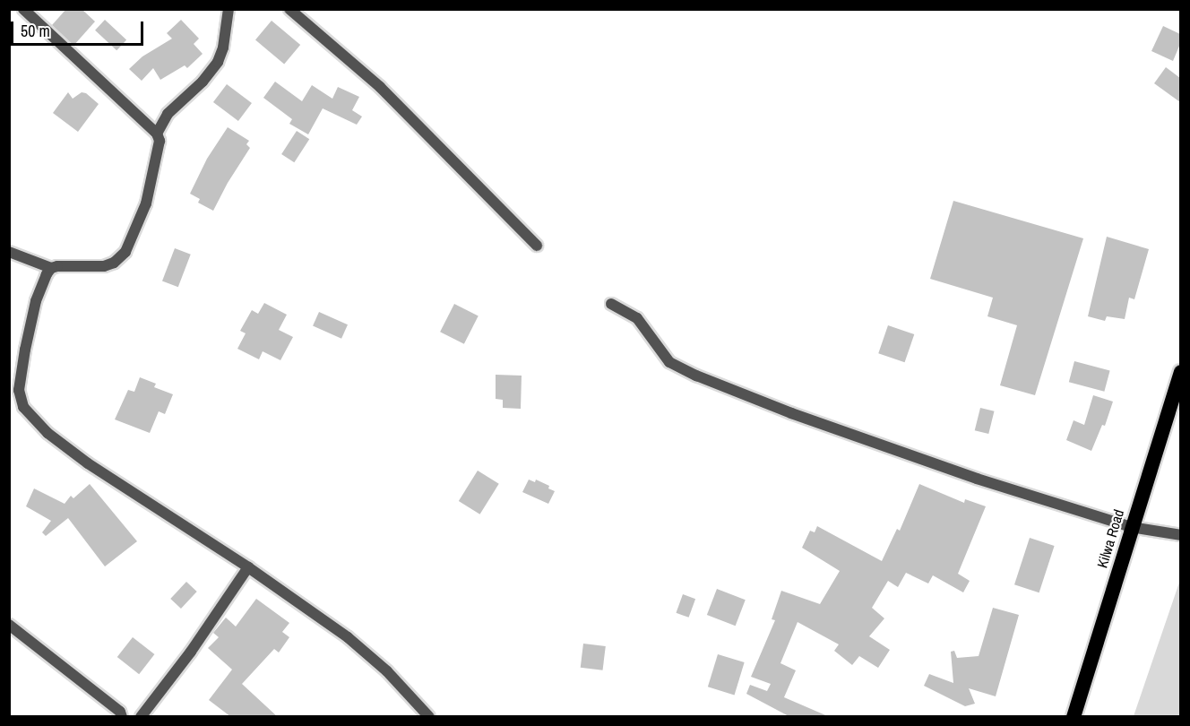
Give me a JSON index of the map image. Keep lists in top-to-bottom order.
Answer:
{
  "streets": {
    "highway": ["Kilwa Road"]
  },
  "scale_bar": "50 m"
}
